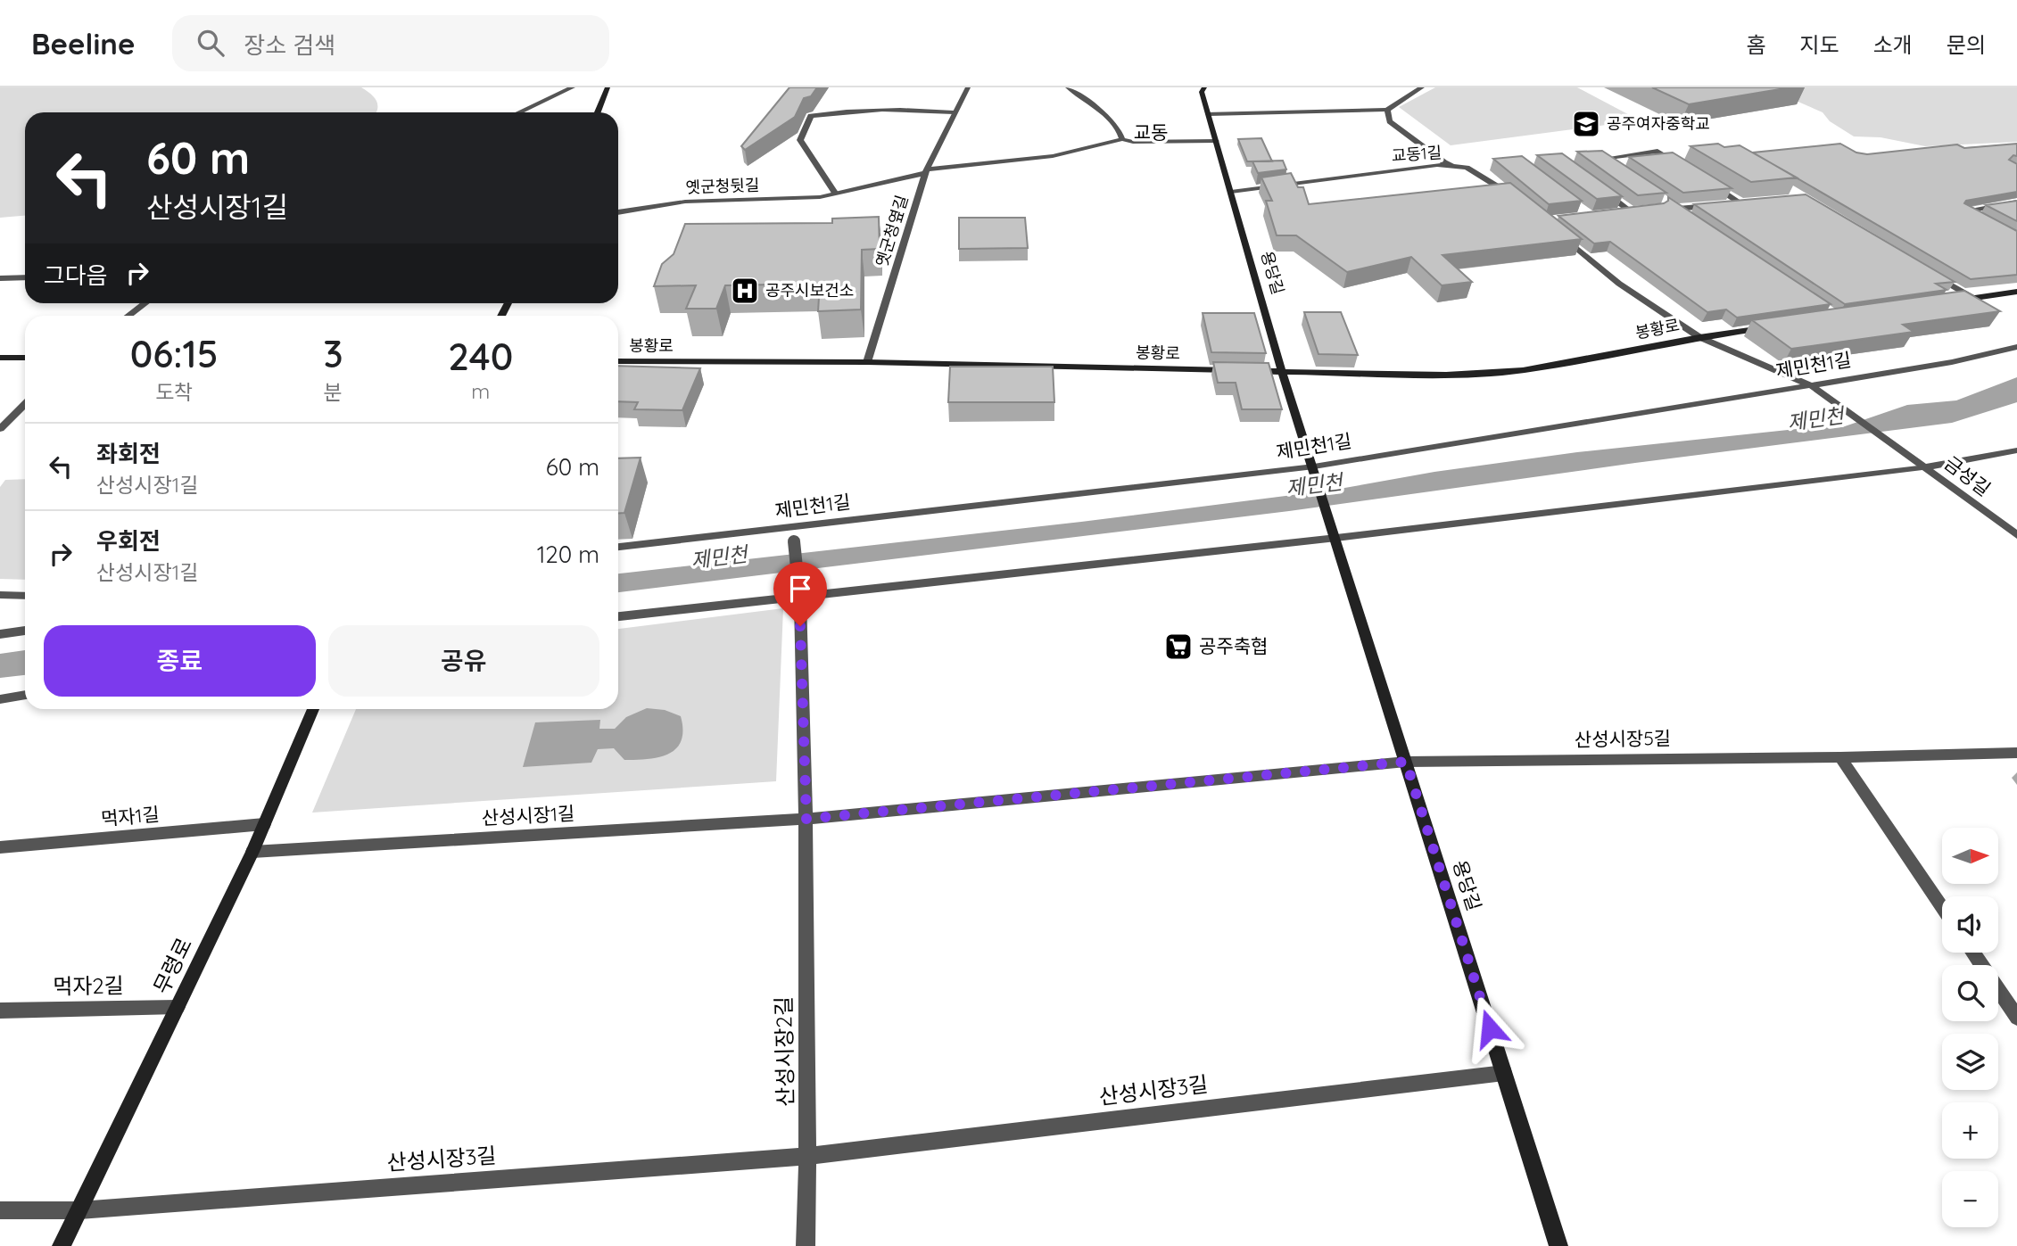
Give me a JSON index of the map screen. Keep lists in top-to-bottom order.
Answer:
{
  "streets": {
    "main road": ["용당길", "봉황로", "무령로"],
    "street": [
      "교동1길",
      "옛군청뒷길",
      "옛군청옆길",
      "제민천1길",
      "금성길",
      "산성시장5길",
      "산성시장1길",
      "먹자1길",
      "먹자2길",
      "산성시장2길",
      "산성시장3길"
    ]
  },
  "crossings": [
    ["교동1길", "용당길"],
    ["옛군청뒷길", "옛군청옆길"],
    ["옛군청뒷길", "용당길"],
    ["옛군청옆길", "봉황로"],
    ["용당길", "봉황로"],
    ["용당길", "제민천1길"],
    ["용당길", "산성시장5길"],
    ["용당길", "산성시장1길"],
    ["용당길", "산성시장3길"],
    ["봉황로", "제민천1길"],
    ["봉황로", "금성길"],
    ["산성시장5길", "산성시장1길"],
    ["산성시장1길", "무령로"],
    ["산성시장1길", "산성시장2길"],
    ["먹자1길", "무령로"],
    ["무령로", "먹자2길"],
    ["무령로", "산성시장3길"],
    ["산성시장2길", "산성시장3길"]
  ],
  "districts": ["교동"],
  "water": ["제민천"],
  "places": {
    "school or university": ["공주여자중학교"],
    "hospital": ["공주시보건소"],
    "supermarket": ["공주축협"]
  },
  "north": "right",
  "page": {
    "header": "Beeline",
    "search": "장소 검색",
    "nav": [
      "홈",
      "지도",
      "소개",
      "문의"
    ],
    "turn": ["60 m", "산성시장1길"],
    "then": "그다음",
    "eta": [
      "06:15",
      "도착",
      "3",
      "분",
      "240",
      "m"
    ],
    "list": [
      {
        "name": "좌회전",
        "note": "산성시장1길",
        "value": "60 m"
      },
      {
        "name": "우회전",
        "note": "산성시장1길",
        "value": "120 m"
      }
    ],
    "buttons": ["종료", "공유"],
    "map_buttons": ["+", "−"]
  }
}
